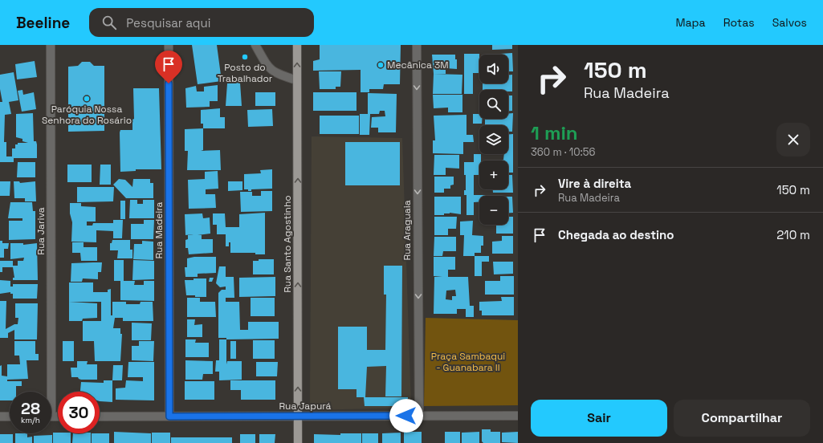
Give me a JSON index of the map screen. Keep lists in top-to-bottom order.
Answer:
{
  "streets": {
    "main road": ["Rua Santo Agostinho"],
    "street": [
      "Rua Madeira",
      "Rua Araguaia",
      "Rua Jariva",
      "Rua Japurá"
    ]
  },
  "crossings": [
    ["Rua Madeira", "Rua Japurá"],
    ["Rua Araguaia", "Rua Japurá"],
    ["Rua Santo Agostinho", "Rua Japurá"]
  ],
  "one_way": ["Rua Araguaia", "Rua Santo Agostinho"],
  "parks": ["Praça Sambaqui - Guanabara II"],
  "places": ["Posto do Trabalhador", "Mecânica 3M", "Paróquia Nossa Senhora do Rosário"],
  "page": {
    "header": "Beeline",
    "search": "Pesquisar aqui",
    "nav": ["Mapa", "Rotas", "Salvos"],
    "turn": ["150 m", "Rua Madeira"],
    "map_buttons": ["+", "−"],
    "heading": ["1 min", "360 m · 10:56"],
    "list": [
      {
        "name": "Vire à direita",
        "note": "Rua Madeira",
        "value": "150 m"
      },
      {
        "name": "Chegada ao destino",
        "value": "210 m"
      }
    ],
    "speed": "28 km/h",
    "limit": "30",
    "buttons": ["Sair", "Compartilhar"]
  }
}
